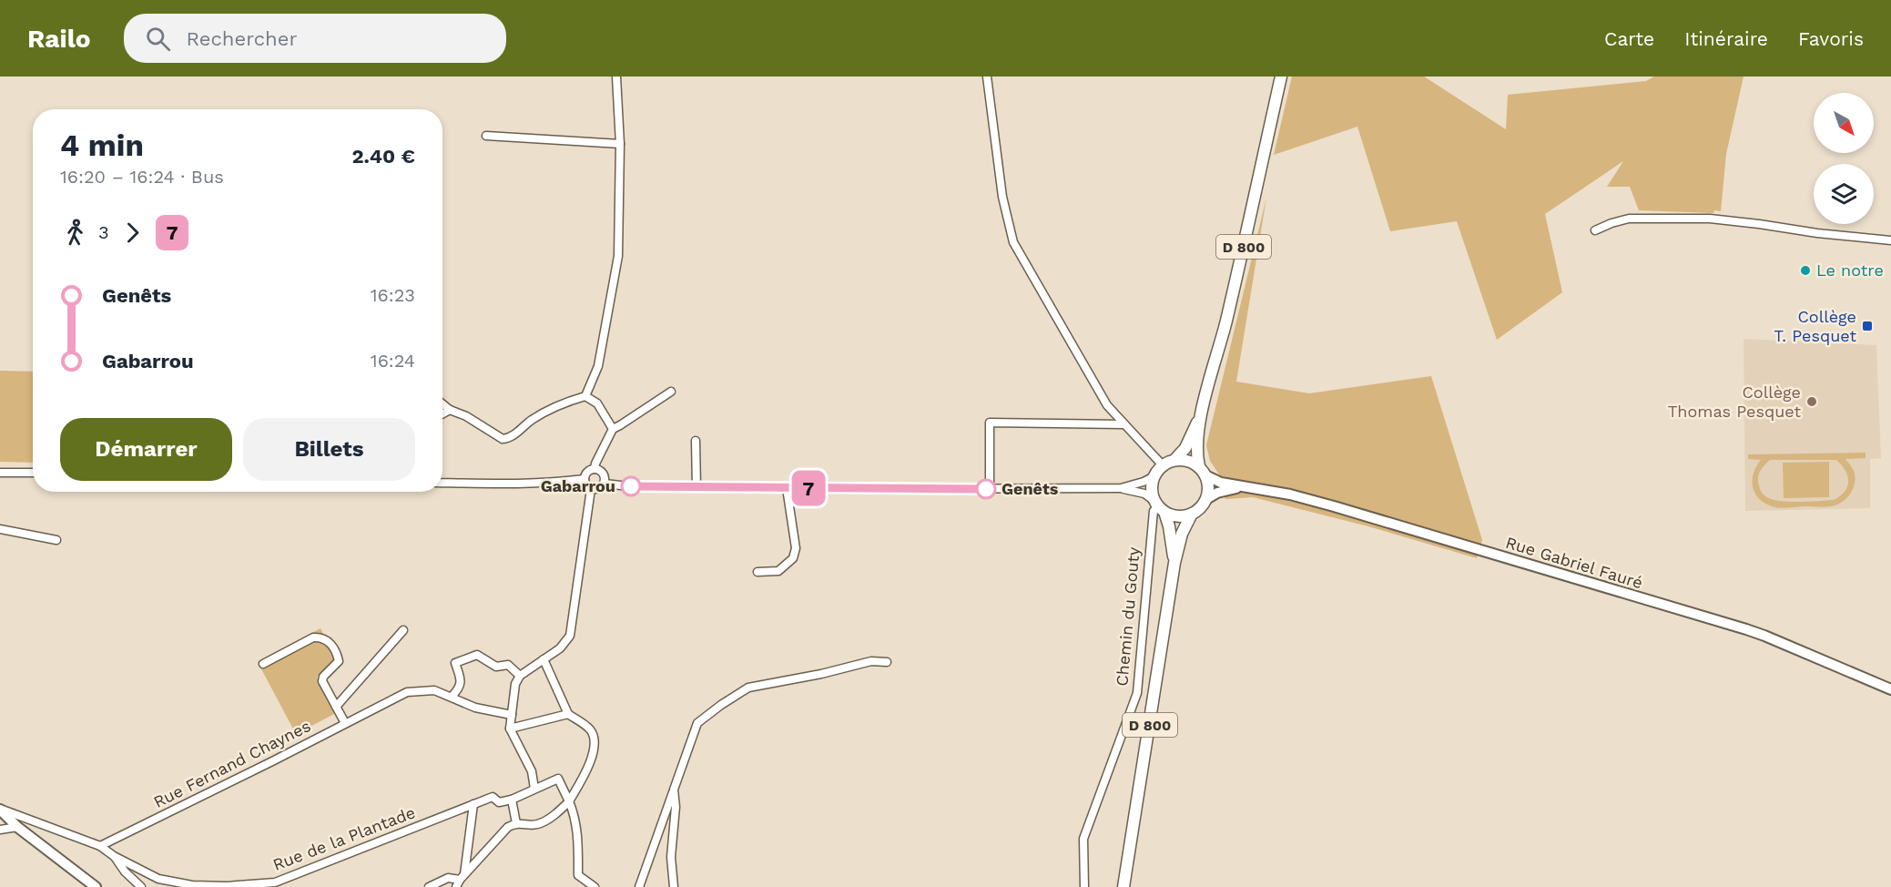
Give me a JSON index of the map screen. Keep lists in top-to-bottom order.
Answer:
{
  "streets": {
    "main road": ["D 800"],
    "street": [
      "Rue Gabriel Fauré",
      "Chemin du Gouty",
      "Rue Fernand Chaynes",
      "Rue de la Plantade"
    ]
  },
  "crossings": [
    ["D 800", "Rue Gabriel Fauré"],
    ["D 800", "Chemin du Gouty"],
    ["Rue Gabriel Fauré", "Chemin du Gouty"],
    ["Rue Fernand Chaynes", "Rue de la Plantade"]
  ],
  "places": {
    "other": [
      "Le notre",
      "Collège Thomas Pesquet",
      "Gabarrou",
      "Genêts"
    ],
    "transit": ["Collège T. Pesquet"]
  },
  "lines": ["bus line 7"],
  "north": "bottom right",
  "page": {
    "header": "Railo",
    "search": "Rechercher",
    "nav": ["Carte", "Itinéraire", "Favoris"],
    "on_map": "7",
    "heading": ["4 min", "16:20 – 16:24 · Bus", "2.40 €"],
    "legs": ["3", "7"],
    "list": [
      {
        "name": "Genêts",
        "value": "16:23"
      },
      {
        "name": "Gabarrou",
        "value": "16:24"
      }
    ],
    "buttons": ["Démarrer", "Billets"]
  }
}
